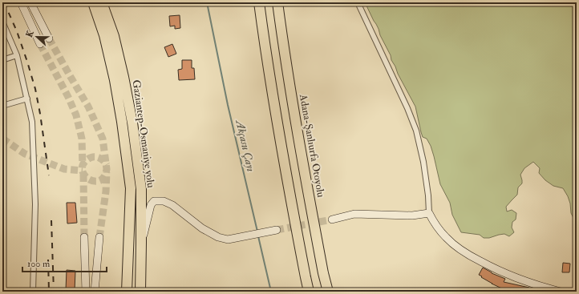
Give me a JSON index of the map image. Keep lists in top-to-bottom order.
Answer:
{
  "streets": {
    "highway": ["Gaziantep-Osmaniye yolu", "Adana-Şanlıurfa Otoyolu"]
  },
  "water": ["Akçasu Çayı"],
  "scale_bar": "100 m",
  "north": "left"
}
